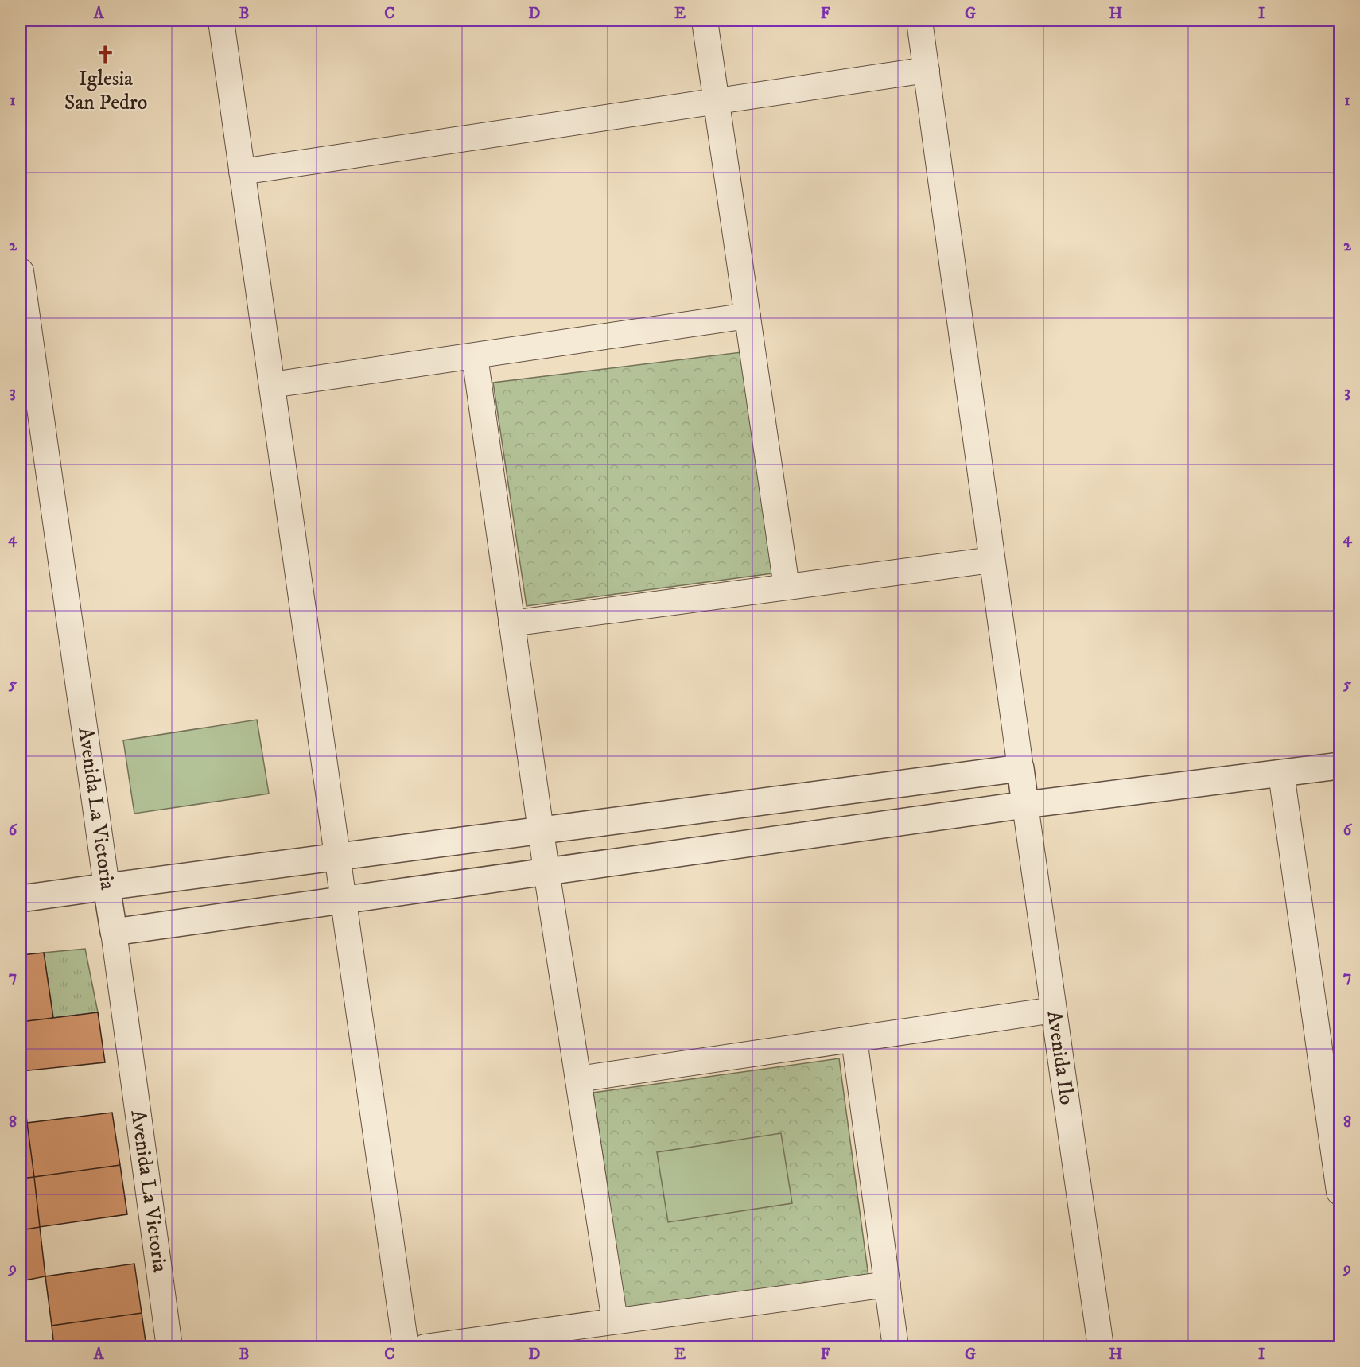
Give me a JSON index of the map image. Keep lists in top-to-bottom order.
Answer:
{
  "streets": {
    "street": ["Avenida La Victoria", "Avenida Ilo"]
  },
  "places": {
    "church": ["Iglesia San Pedro"]
  },
  "grid": {
    "columns": [
      "A",
      "B",
      "C",
      "D",
      "E",
      "F",
      "G",
      "H",
      "I"
    ],
    "rows": [
      "1",
      "2",
      "3",
      "4",
      "5",
      "6",
      "7",
      "8",
      "9"
    ]
  }
}
